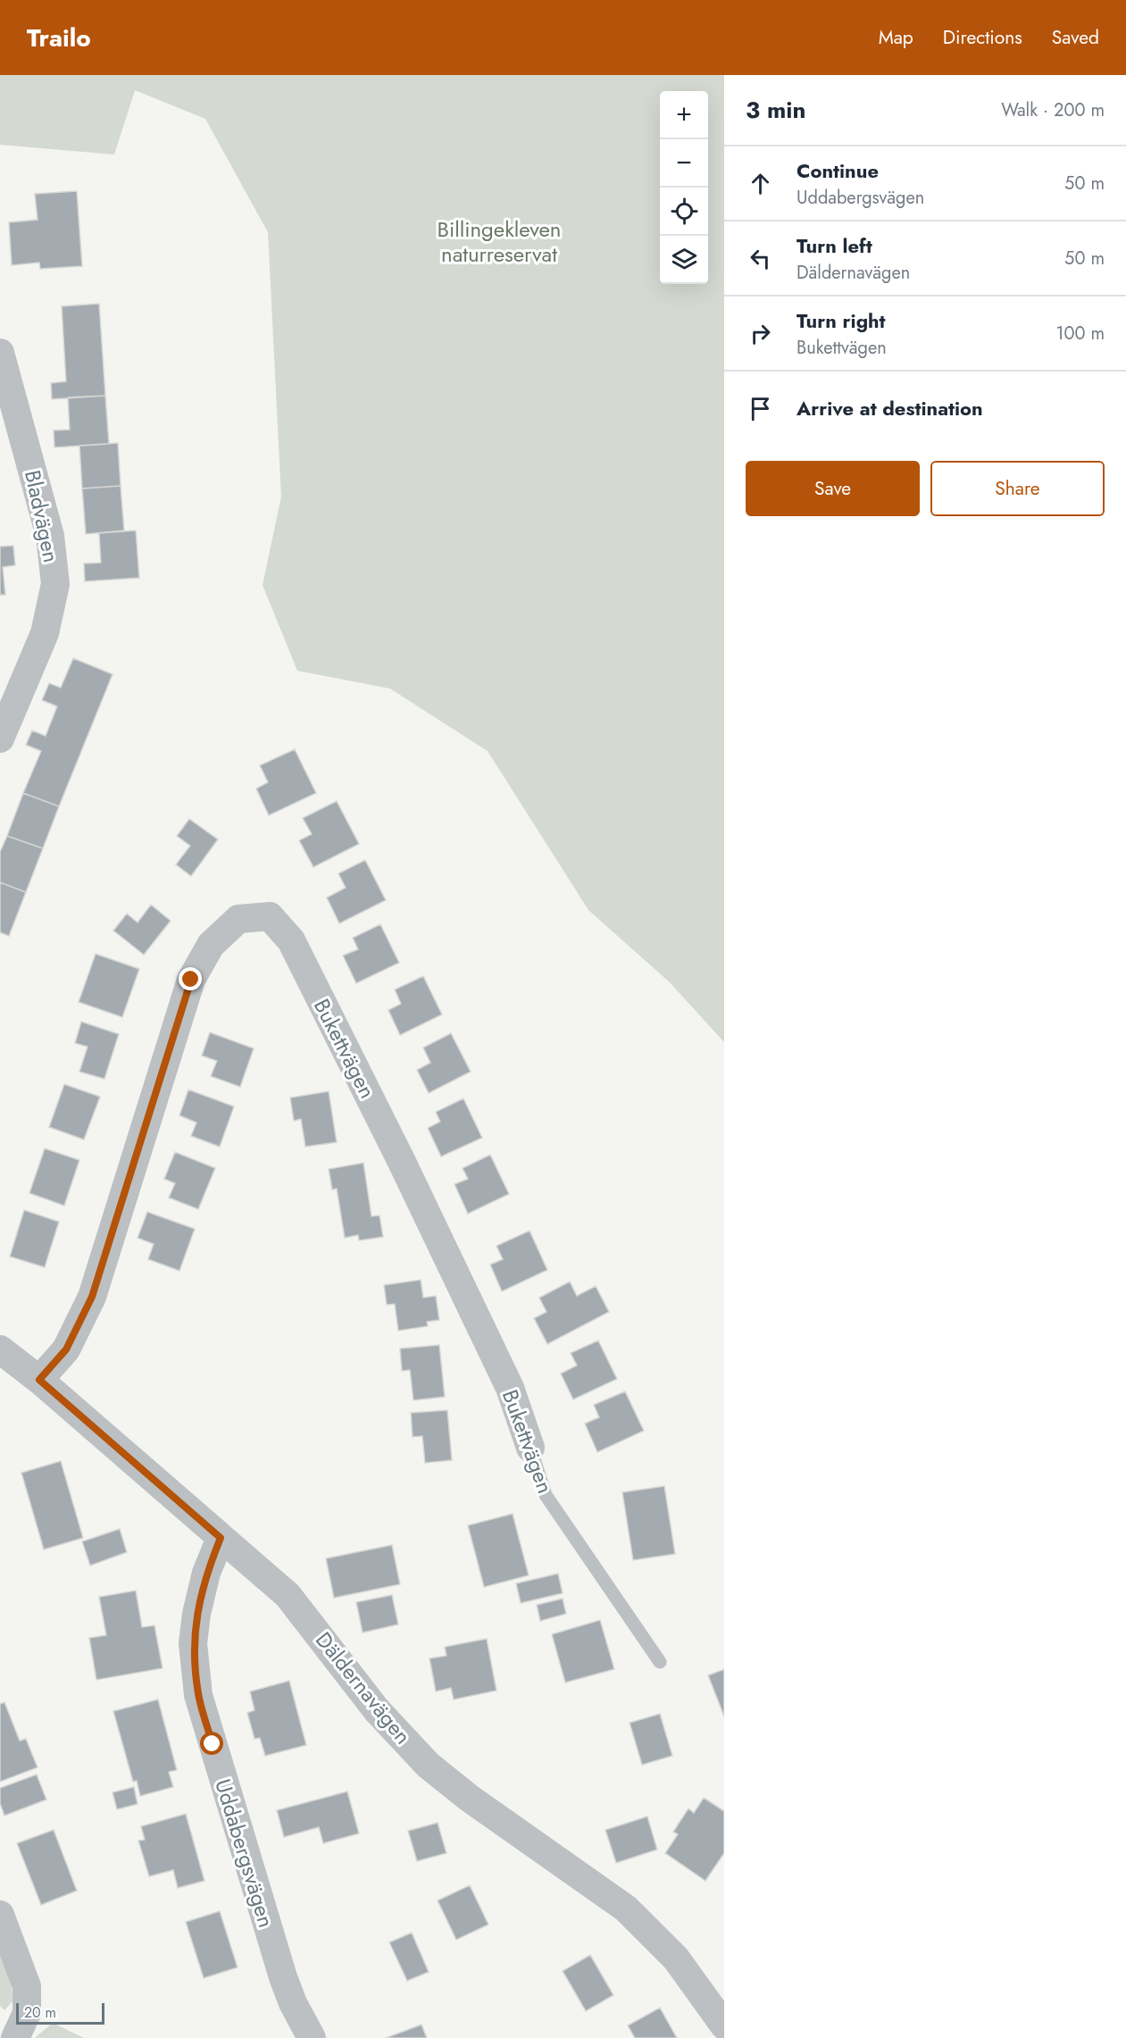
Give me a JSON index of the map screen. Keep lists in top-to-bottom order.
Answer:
{
  "streets": {
    "street": [
      "Bladvägen",
      "Bukettvägen",
      "Däldernavägen",
      "Uddabergsvägen"
    ]
  },
  "crossings": [
    ["Bukettvägen", "Däldernavägen"],
    ["Däldernavägen", "Uddabergsvägen"]
  ],
  "parks": ["Billingekleven naturreservat"],
  "scale_bar": "20 m",
  "page": {
    "header": "Trailo",
    "nav": ["Map", "Directions", "Saved"],
    "heading": ["3 min", "Walk · 200 m"],
    "map_buttons": ["+", "−"],
    "list": [
      ["Continue", "Uddabergsvägen", "50 m"],
      ["Turn left", "Däldernavägen", "50 m"],
      ["Turn right", "Bukettvägen", "100 m"],
      "Arrive at destination"
    ],
    "buttons": ["Save", "Share"],
    "scale": "20 m"
  }
}
